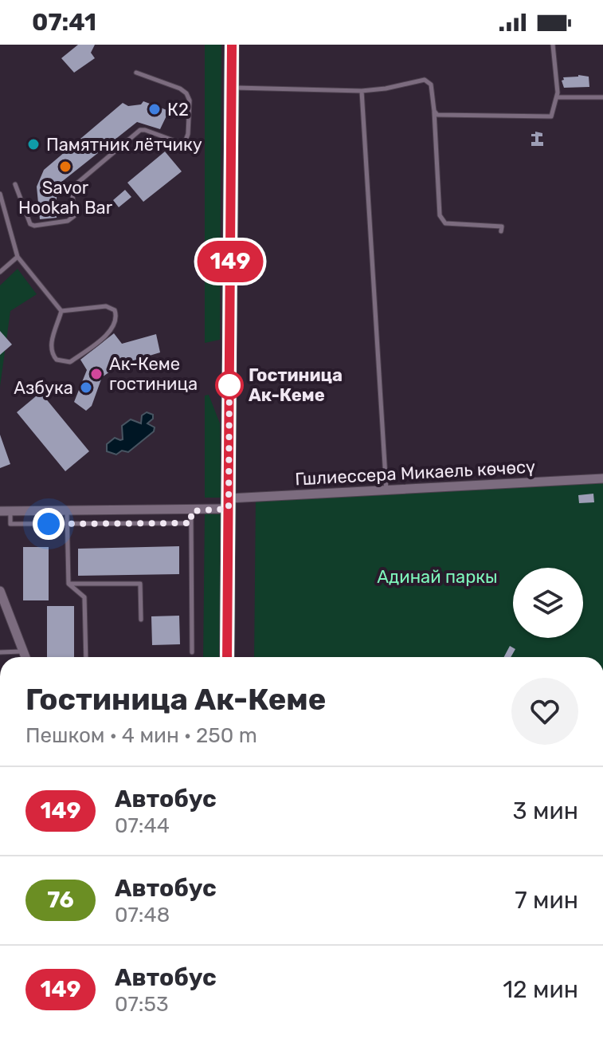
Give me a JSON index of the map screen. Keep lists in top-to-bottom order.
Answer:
{
  "streets": {
    "street": ["Гшлиессера Микаель көчөсү"]
  },
  "parks": ["Адинай паркы"],
  "places": [
    "К2",
    "Памятник лётчику",
    "Savor Hookah Bar",
    "Ак-Кеме гостиница",
    "Гостиница Ак-Кеме",
    "Азбука"
  ],
  "lines": ["bus line 149"],
  "page": {
    "status": "07:41",
    "on_map": "149",
    "heading": ["Гостиница Ак-Кеме", "Пешком · 4 мин · 250 m"],
    "list": [
      {
        "mark": "149",
        "name": "Автобус",
        "note": "07:44",
        "value": "3 мин"
      },
      {
        "mark": "76",
        "name": "Автобус",
        "note": "07:48",
        "value": "7 мин"
      },
      {
        "mark": "149",
        "name": "Автобус",
        "note": "07:53",
        "value": "12 мин"
      }
    ]
  }
}
